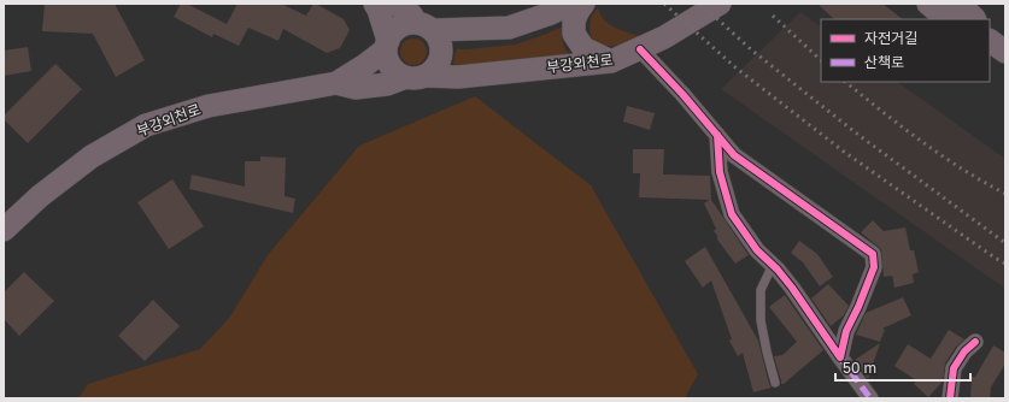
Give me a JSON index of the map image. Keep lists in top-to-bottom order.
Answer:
{
  "streets": {
    "main road": ["부강외천로"]
  },
  "legend": ["자전거길", "산책로"],
  "scale_bar": "50 m"
}
